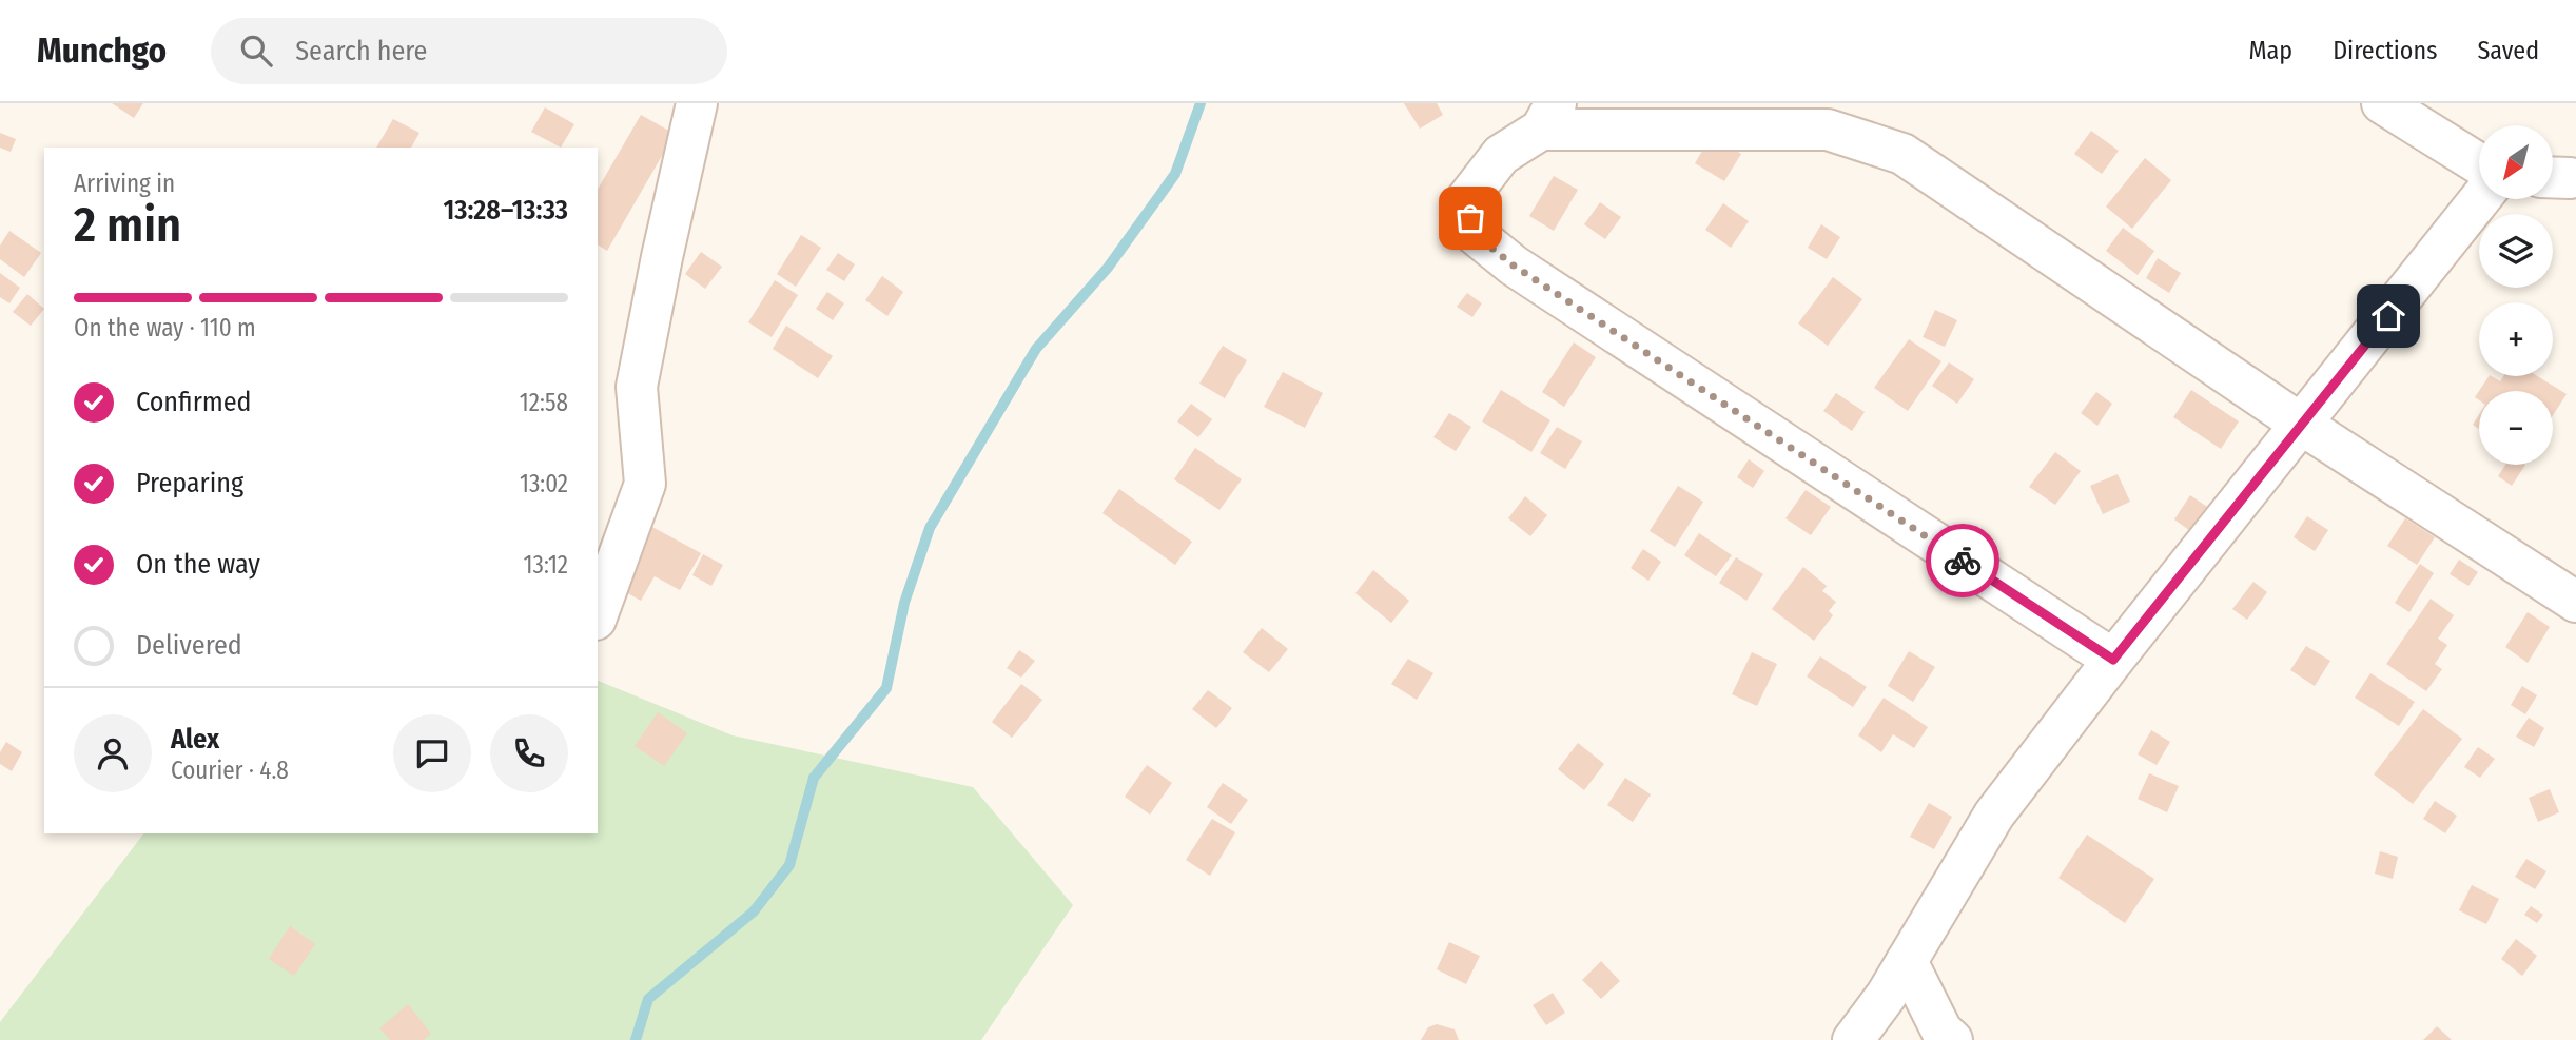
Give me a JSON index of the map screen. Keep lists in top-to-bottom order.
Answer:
{
  "north": "bottom left",
  "page": {
    "header": "Munchgo",
    "search": "Search here",
    "nav": ["Map", "Directions", "Saved"],
    "map_buttons": ["+", "−"],
    "heading": ["2 min", "Arriving in", "13:28–13:33"],
    "panel": ["Alex", "Courier · 4.8"],
    "bar": "On the way · 110 m",
    "list": [
      ["Confirmed", "12:58"],
      ["Preparing", "13:02"],
      ["On the way", "13:12"],
      "Delivered"
    ]
  }
}
